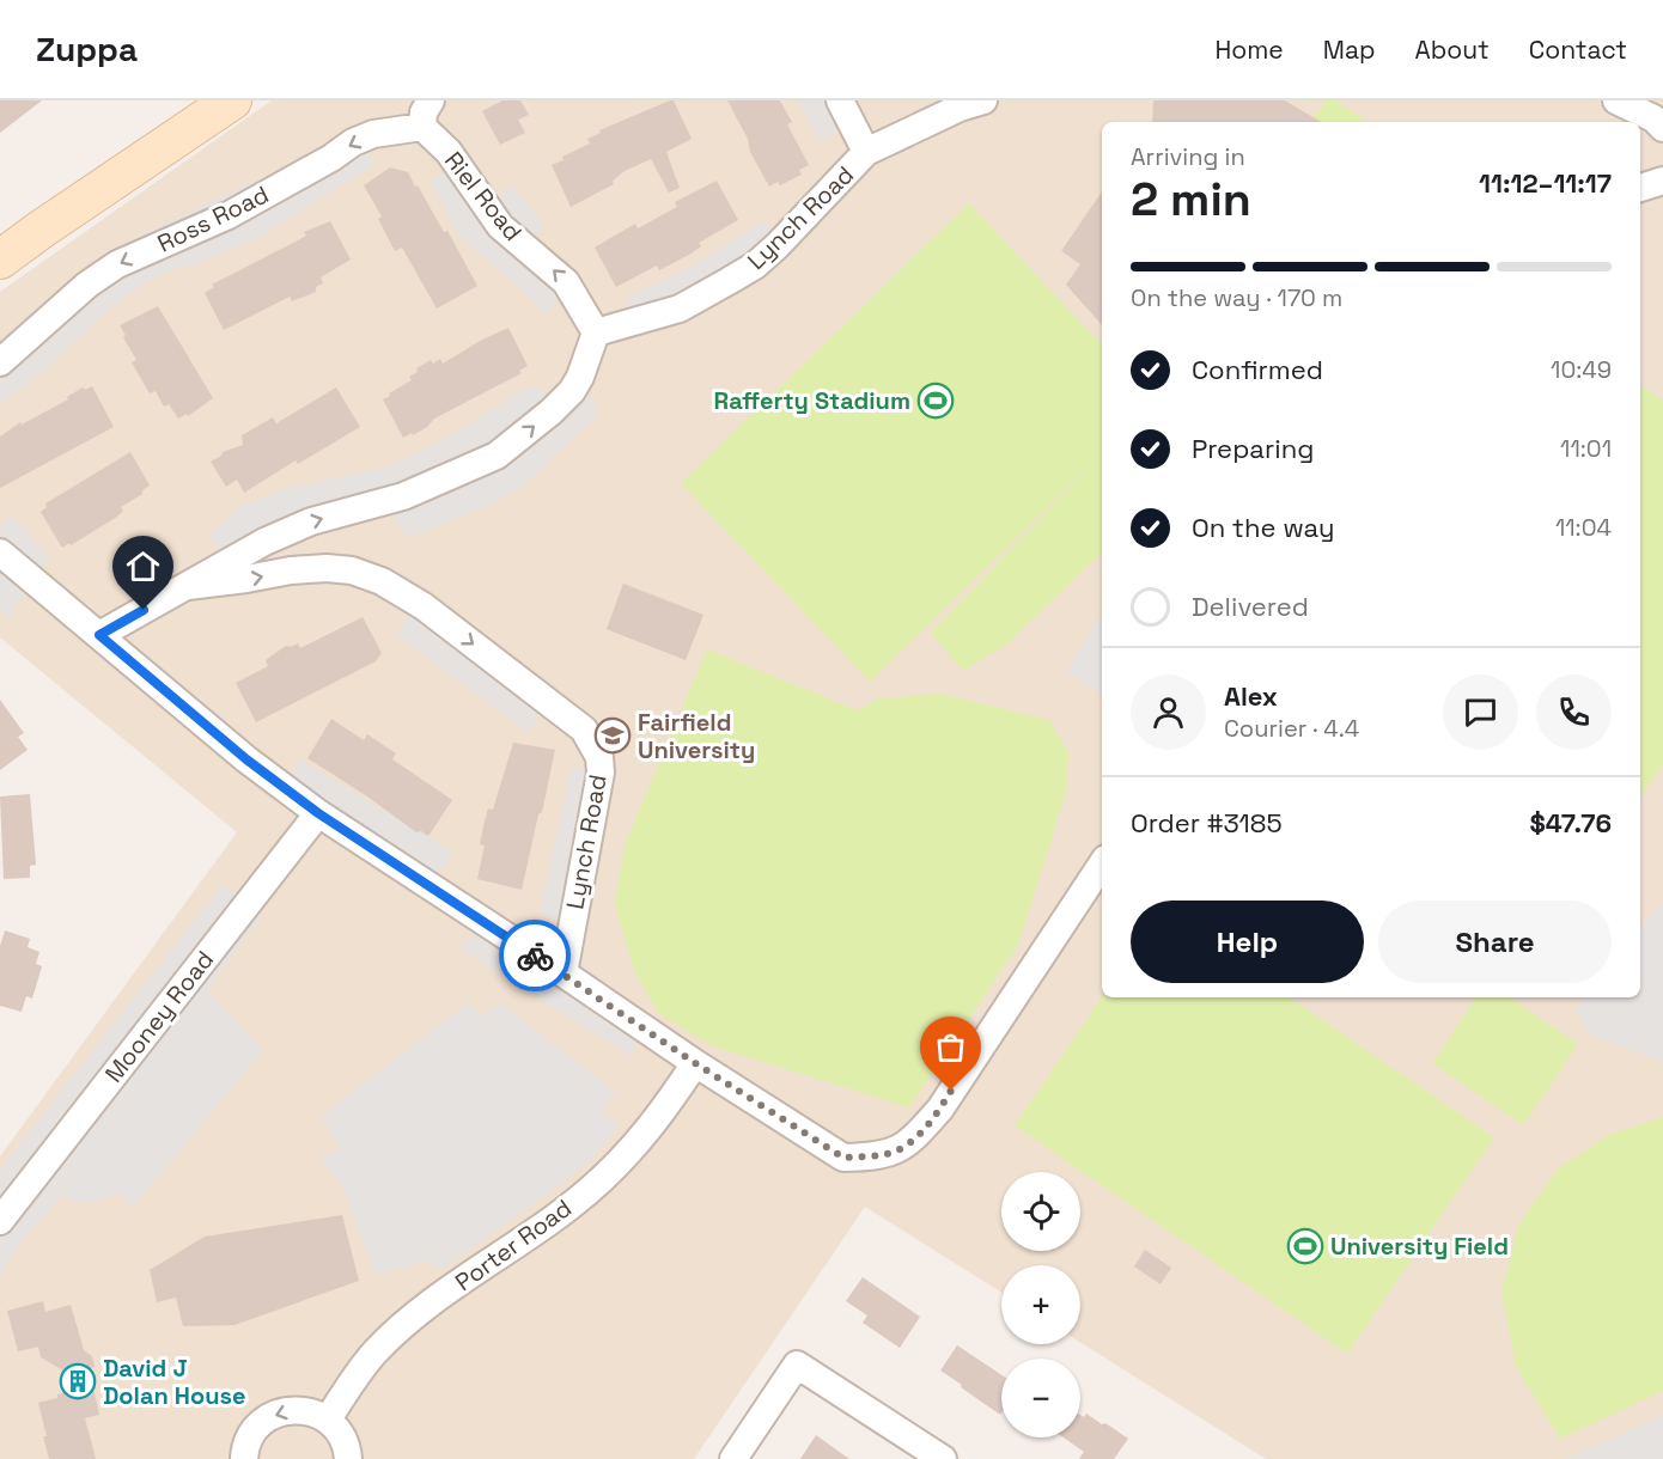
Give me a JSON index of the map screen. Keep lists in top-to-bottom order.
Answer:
{
  "streets": {
    "street": [
      "Riel Road",
      "Lynch Road",
      "Ross Road",
      "Mooney Road",
      "Porter Road"
    ]
  },
  "crossings": [
    ["Riel Road", "Lynch Road"],
    ["Riel Road", "Ross Road"]
  ],
  "one_way": ["Riel Road", "Ross Road"],
  "places": {
    "sports": ["Rafferty Stadium", "University Field"],
    "school or university": ["Fairfield University"],
    "building": ["David J Dolan House"]
  },
  "page": {
    "header": "Zuppa",
    "nav": [
      "Home",
      "Map",
      "About",
      "Contact"
    ],
    "heading": ["2 min", "Arriving in", "11:12–11:17"],
    "panel": [
      "Alex",
      "Courier · 4.4",
      "Order #3185",
      "$47.76"
    ],
    "bar": "On the way · 170 m",
    "list": [
      ["Confirmed", "10:49"],
      ["Preparing", "11:01"],
      ["On the way", "11:04"],
      "Delivered"
    ],
    "buttons": ["Help", "Share"],
    "map_buttons": ["+", "−"]
  }
}
